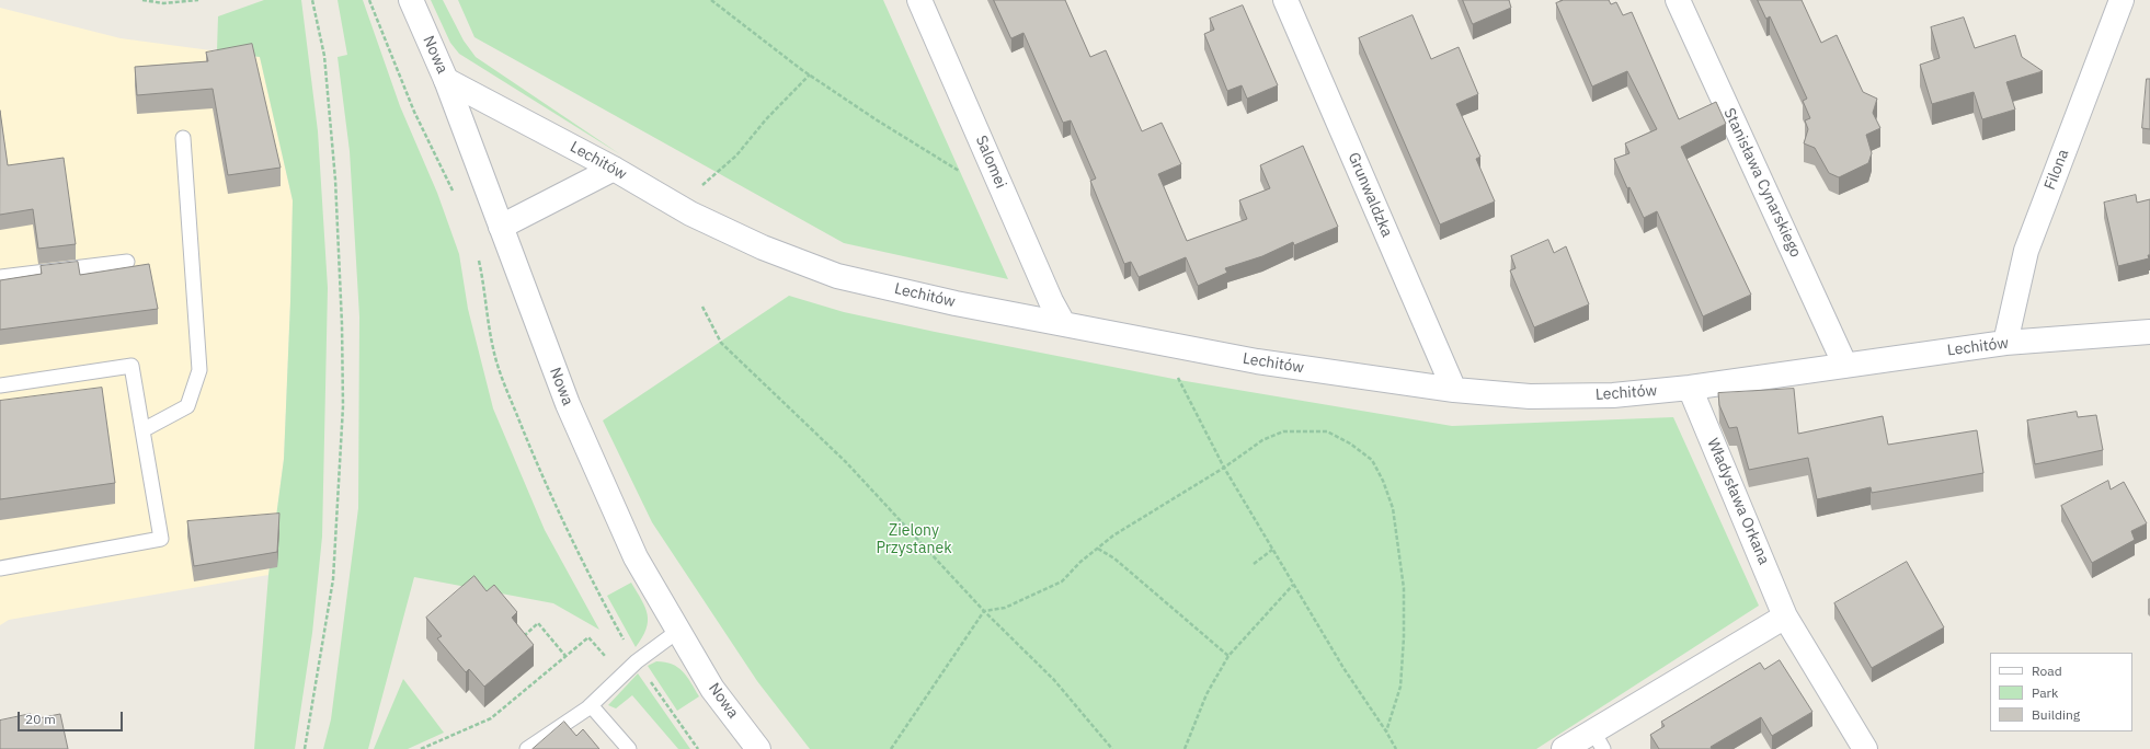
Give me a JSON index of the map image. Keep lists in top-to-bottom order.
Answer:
{
  "streets": {
    "street": [
      "Nowa",
      "Lechitów",
      "Salomei",
      "Filona",
      "Stanisława Cynarskiego",
      "Grunwaldzka",
      "Władysława Orkana"
    ]
  },
  "crossings": [
    ["Nowa", "Lechitów"],
    ["Lechitów", "Salomei"],
    ["Lechitów", "Filona"],
    ["Lechitów", "Stanisława Cynarskiego"],
    ["Lechitów", "Grunwaldzka"],
    ["Lechitów", "Władysława Orkana"]
  ],
  "parks": ["Zielony Przystanek"],
  "legend": ["Road", "Park", "Building"],
  "scale_bar": "20 m"
}
